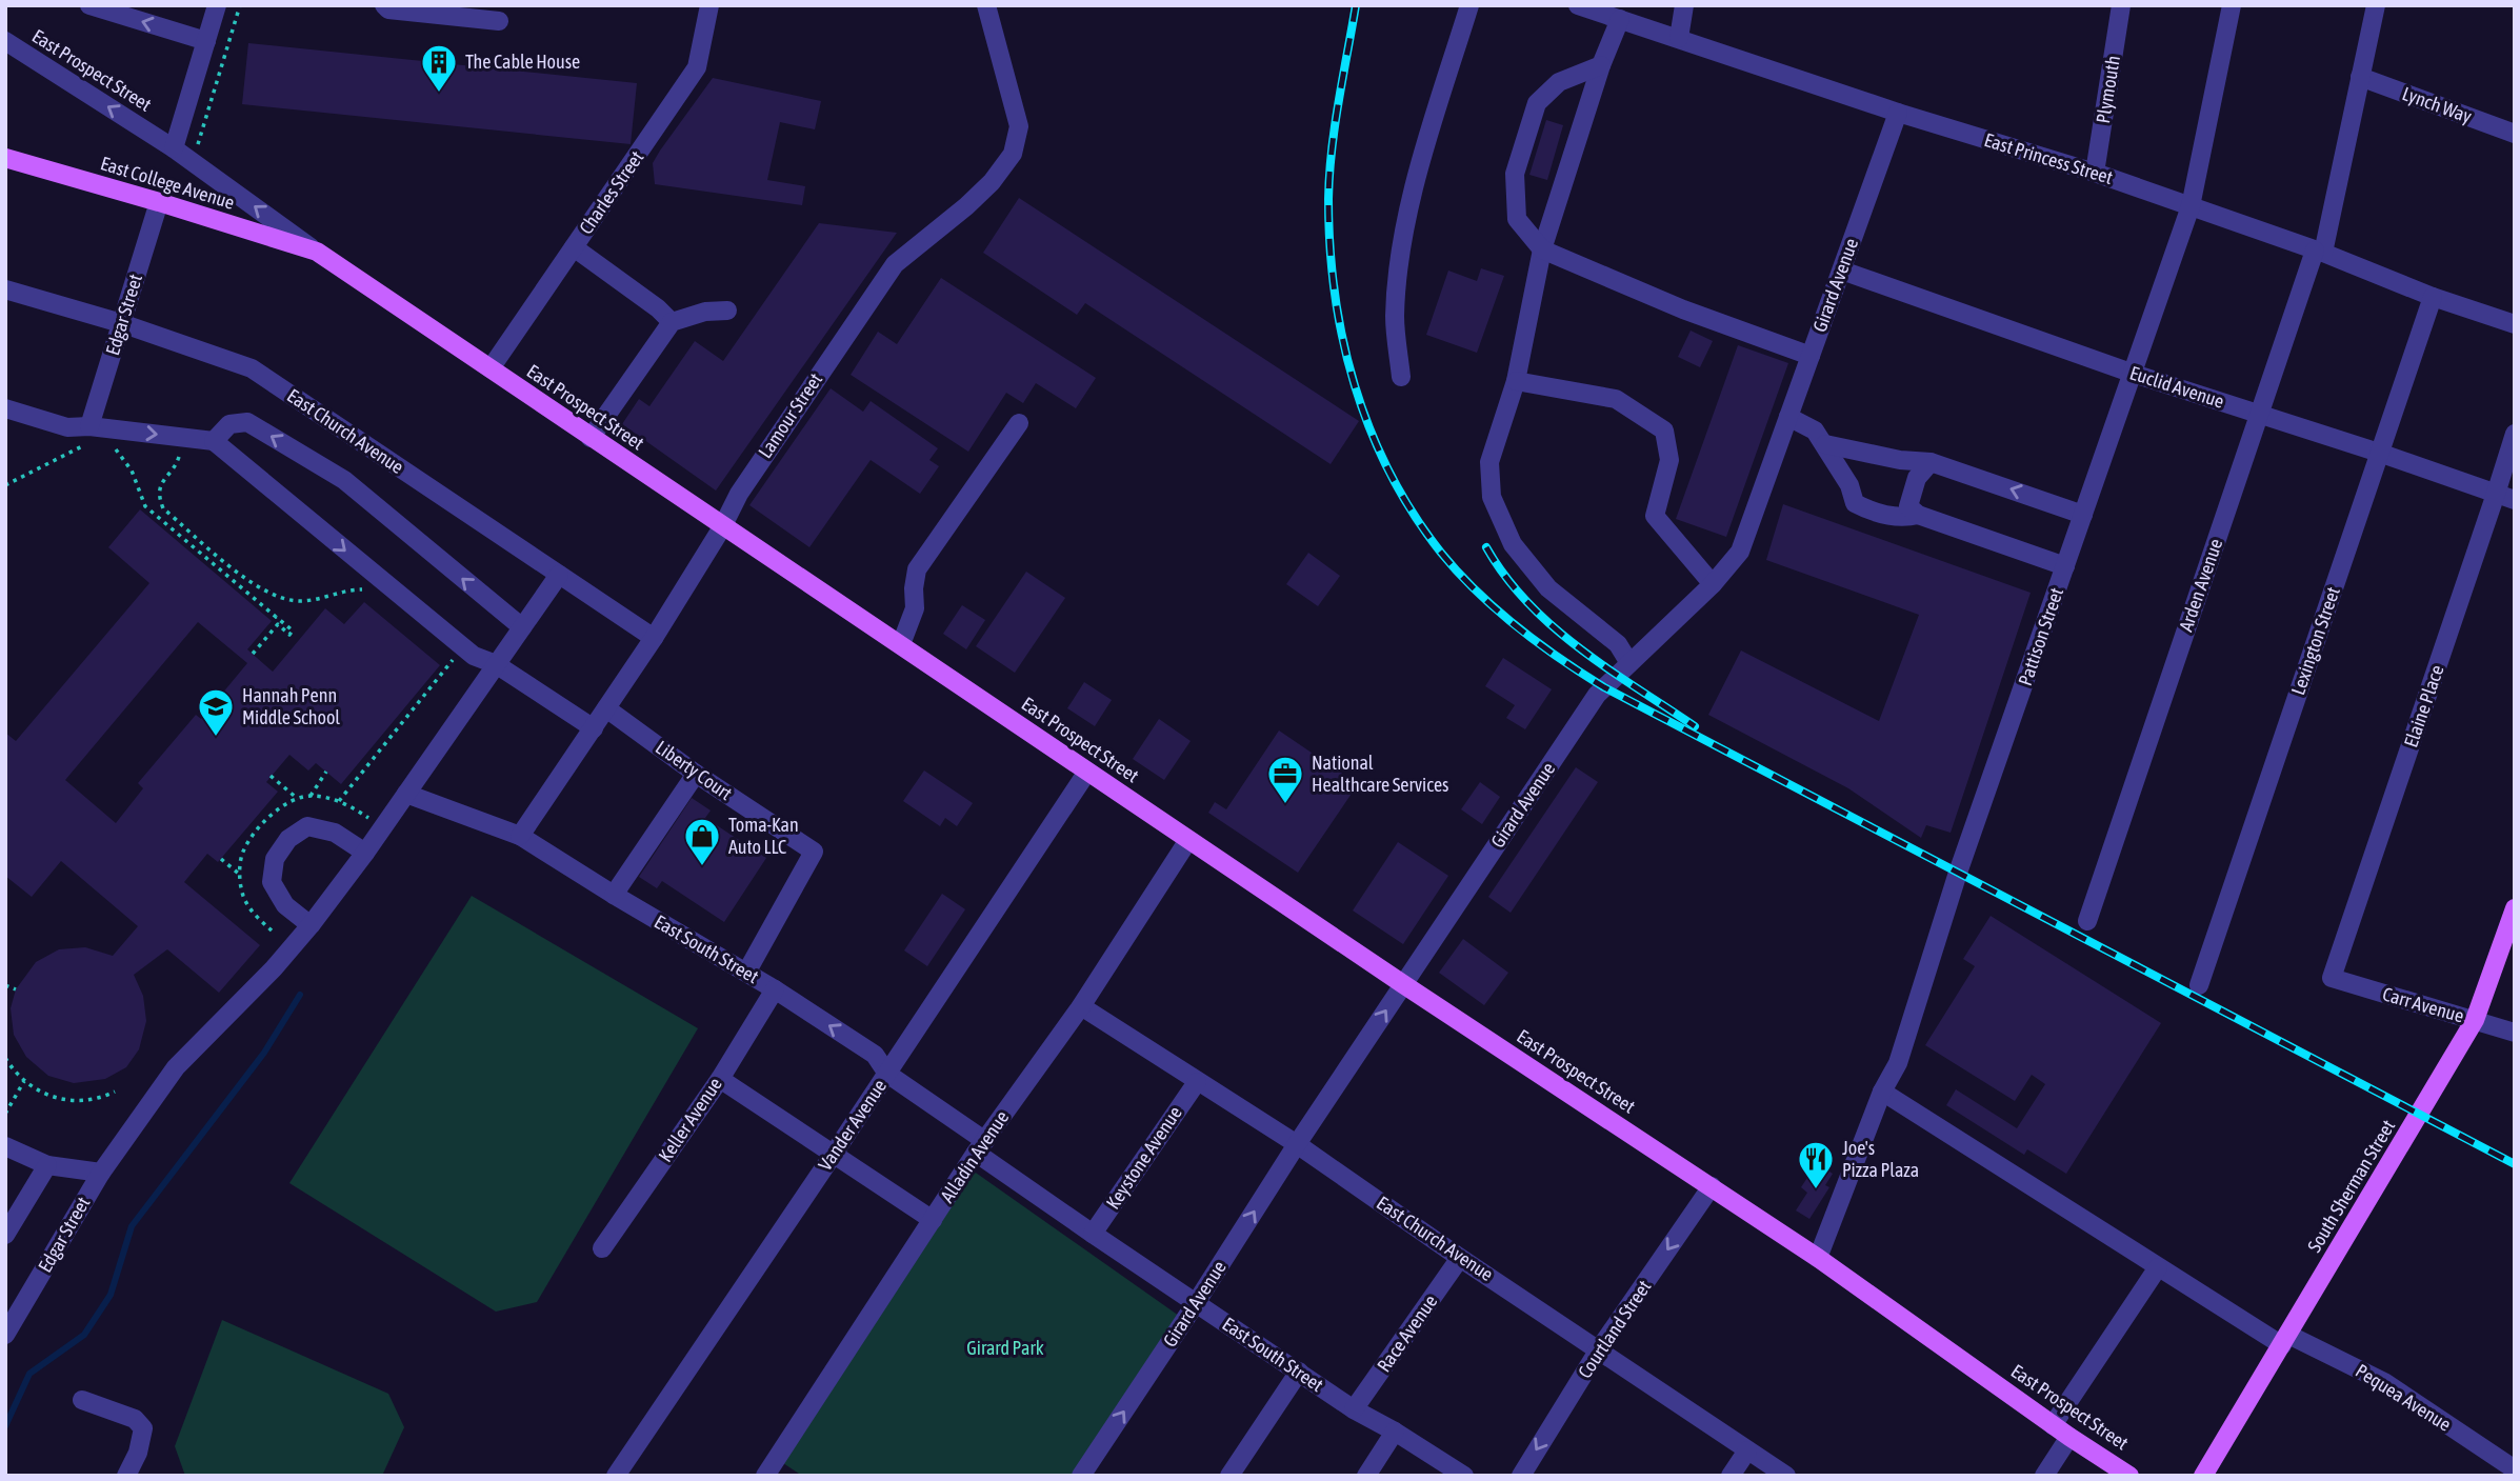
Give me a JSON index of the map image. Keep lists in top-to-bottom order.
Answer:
{
  "streets": {
    "main road": ["East Prospect Street", "East College Avenue", "South Sherman Street"],
    "street": [
      "Plymouth",
      "Lynch Way",
      "East Princess Street",
      "Charles Street",
      "Girard Avenue",
      "Edgar Street",
      "Euclid Avenue",
      "Lamour Street",
      "East Church Avenue",
      "Arden Avenue",
      "Pattison Street",
      "Lexington Street",
      "Elaine Place",
      "Liberty Court",
      "East South Street",
      "Carr Avenue",
      "Keller Avenue",
      "Vander Avenue",
      "Alladin Avenue",
      "Keystone Avenue",
      "Courtland Street",
      "Race Avenue",
      "Pequea Avenue"
    ]
  },
  "crossings": [
    ["East Prospect Street", "East College Avenue"],
    ["East Prospect Street", "Charles Street"],
    ["East Prospect Street", "Girard Avenue"],
    ["East Prospect Street", "Lamour Street"],
    ["East Prospect Street", "Pattison Street"],
    ["East Prospect Street", "Vander Avenue"],
    ["East Prospect Street", "Alladin Avenue"],
    ["East Prospect Street", "Courtland Street"],
    ["Plymouth", "East Princess Street"],
    ["Lynch Way", "Arden Avenue"],
    ["East Princess Street", "Girard Avenue"],
    ["East Princess Street", "Arden Avenue"],
    ["East Princess Street", "Pattison Street"],
    ["East Princess Street", "Lexington Street"],
    ["East College Avenue", "Edgar Street"],
    ["Girard Avenue", "Euclid Avenue"],
    ["Girard Avenue", "East Church Avenue"],
    ["Girard Avenue", "East South Street"],
    ["Edgar Street", "East Church Avenue"],
    ["Edgar Street", "East South Street"],
    ["Euclid Avenue", "Arden Avenue"],
    ["Euclid Avenue", "Pattison Street"],
    ["Euclid Avenue", "Lexington Street"],
    ["Euclid Avenue", "Elaine Place"],
    ["Lamour Street", "East Church Avenue"],
    ["Lamour Street", "Liberty Court"],
    ["Lamour Street", "East South Street"],
    ["East Church Avenue", "Alladin Avenue"],
    ["East Church Avenue", "Keystone Avenue"],
    ["East Church Avenue", "Courtland Street"],
    ["East Church Avenue", "Race Avenue"],
    ["Pattison Street", "Pequea Avenue"],
    ["Elaine Place", "Carr Avenue"],
    ["Liberty Court", "East South Street"],
    ["East South Street", "Keller Avenue"],
    ["East South Street", "Vander Avenue"],
    ["East South Street", "Alladin Avenue"],
    ["East South Street", "Keystone Avenue"],
    ["East South Street", "Race Avenue"],
    ["Carr Avenue", "South Sherman Street"],
    ["South Sherman Street", "Pequea Avenue"]
  ],
  "one_way": ["Girard Avenue", "Courtland Street"],
  "parks": ["Girard Park"],
  "places": {
    "building": ["The Cable House"],
    "school or university": ["Hannah Penn Middle School"],
    "office": ["National Healthcare Services"],
    "shop": ["Toma-Kan Auto LLC"],
    "restaurant": ["Joe's Pizza Plaza"]
  }
}
